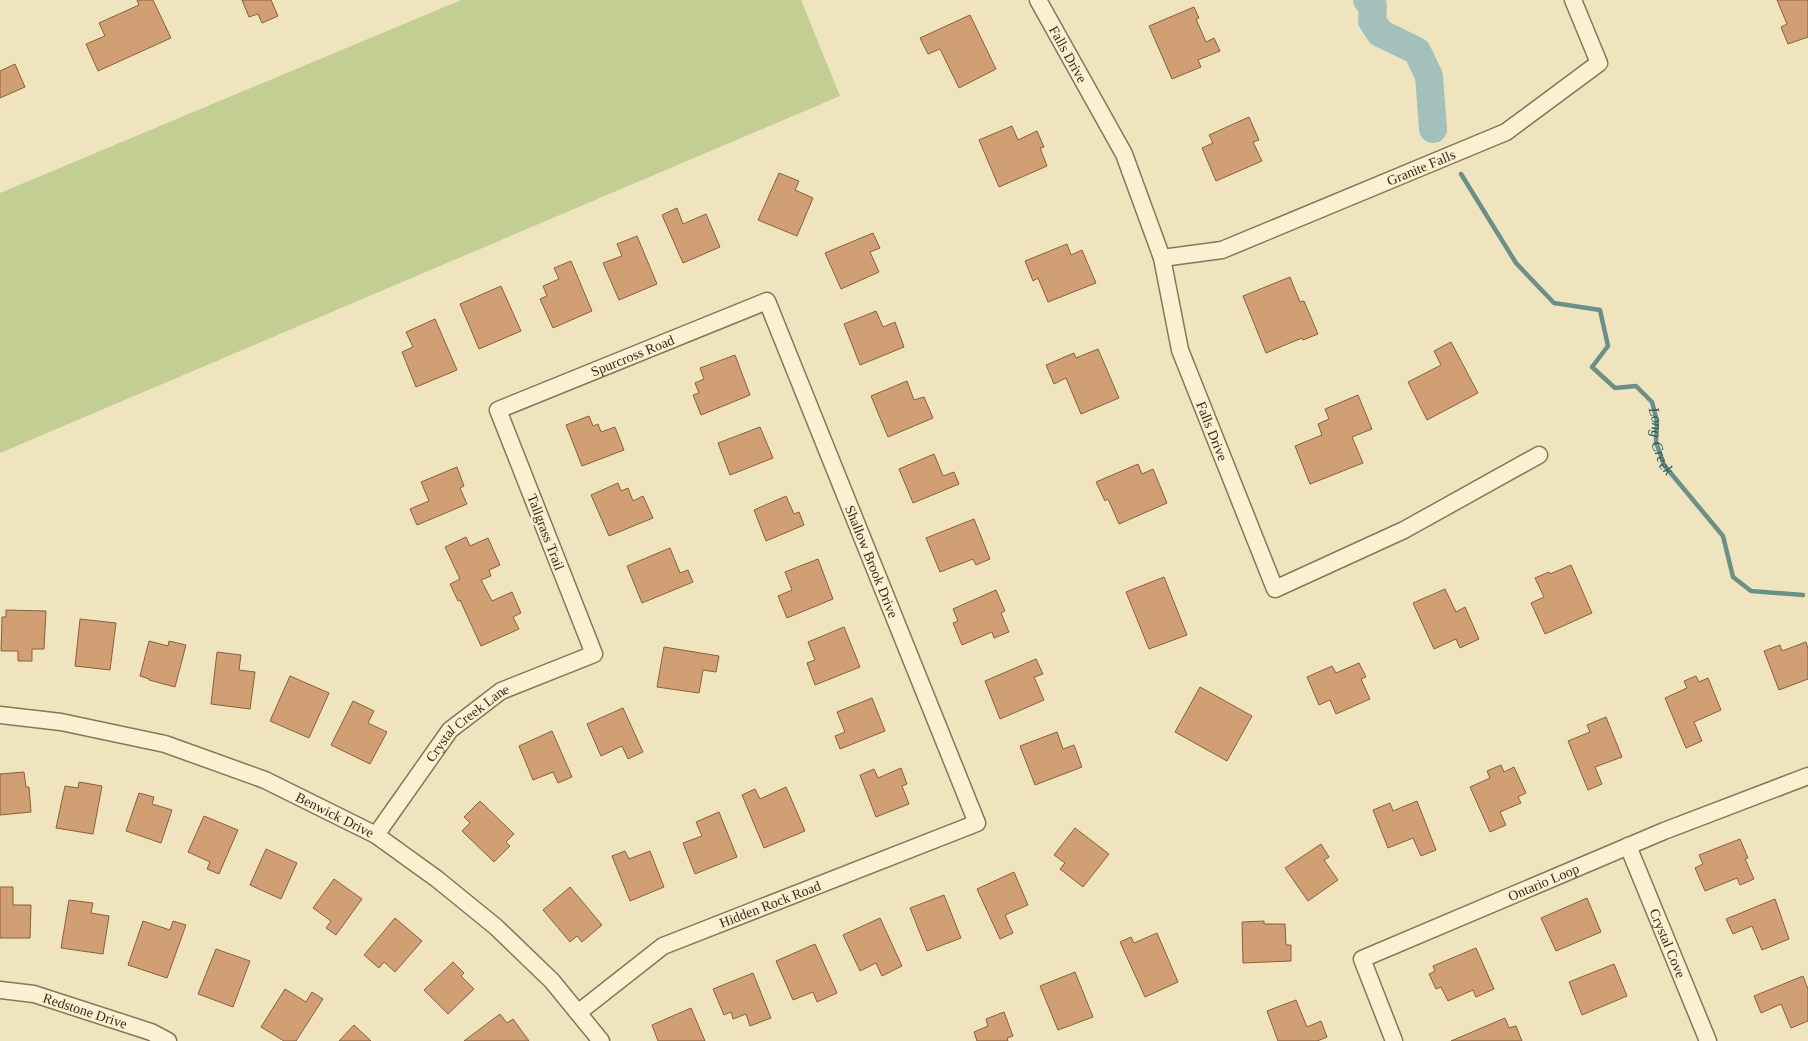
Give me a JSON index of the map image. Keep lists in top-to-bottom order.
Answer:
{
  "streets": {
    "street": [
      "Falls Drive",
      "Granite Falls",
      "Spurcross Road",
      "Tallgrass Trail",
      "Shallow Brook Drive",
      "Crystal Creek Lane",
      "Benwick Drive",
      "Ontario Loop",
      "Hidden Rock Road",
      "Crystal Cove",
      "Redstone Drive"
    ]
  },
  "crossings": [
    ["Falls Drive", "Granite Falls"],
    ["Spurcross Road", "Tallgrass Trail"],
    ["Spurcross Road", "Shallow Brook Drive"],
    ["Tallgrass Trail", "Crystal Creek Lane"],
    ["Shallow Brook Drive", "Hidden Rock Road"],
    ["Crystal Creek Lane", "Benwick Drive"],
    ["Benwick Drive", "Hidden Rock Road"],
    ["Ontario Loop", "Crystal Cove"]
  ],
  "water": ["Long Creek"]
}
